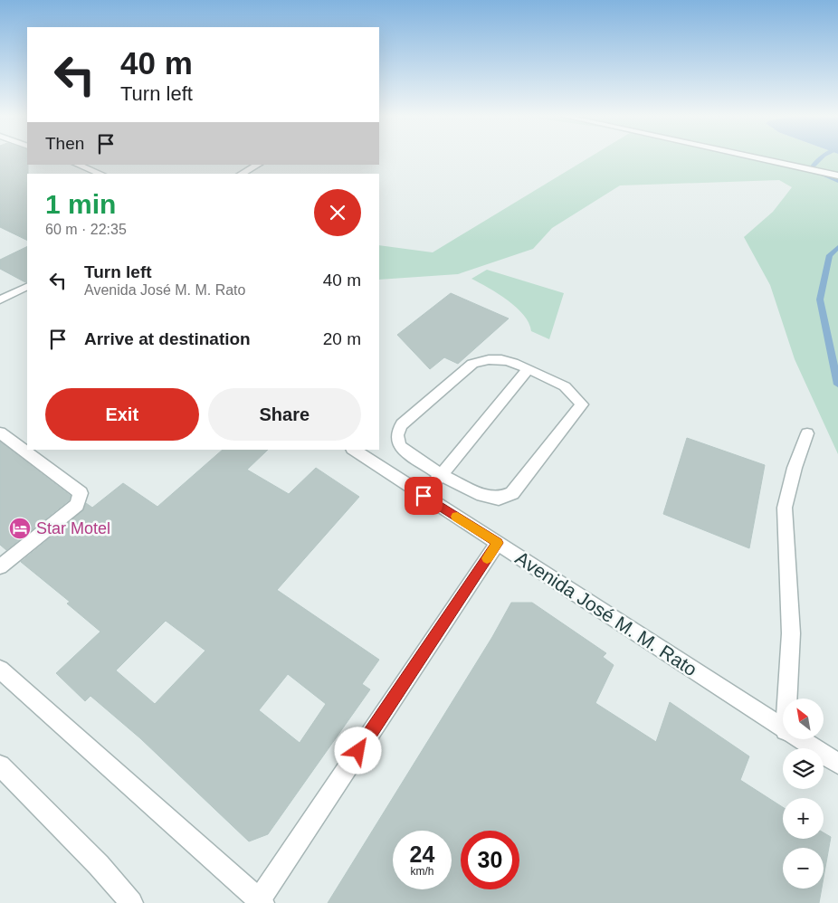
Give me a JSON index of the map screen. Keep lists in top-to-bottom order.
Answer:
{
  "streets": {
    "street": ["Avenida José M. M. Rato"]
  },
  "places": {
    "hotel": ["Star Motel"]
  },
  "north": "top left",
  "page": {
    "turn": ["40 m", "Turn left"],
    "then": "Then",
    "heading": ["1 min", "60 m · 22:35"],
    "list": [
      {
        "name": "Turn left",
        "note": "Avenida José M. M. Rato",
        "value": "40 m"
      },
      {
        "name": "Arrive at destination",
        "value": "20 m"
      }
    ],
    "buttons": ["Exit", "Share"],
    "map_buttons": ["+", "−"],
    "speed": "24 km/h",
    "limit": "30"
  }
}
